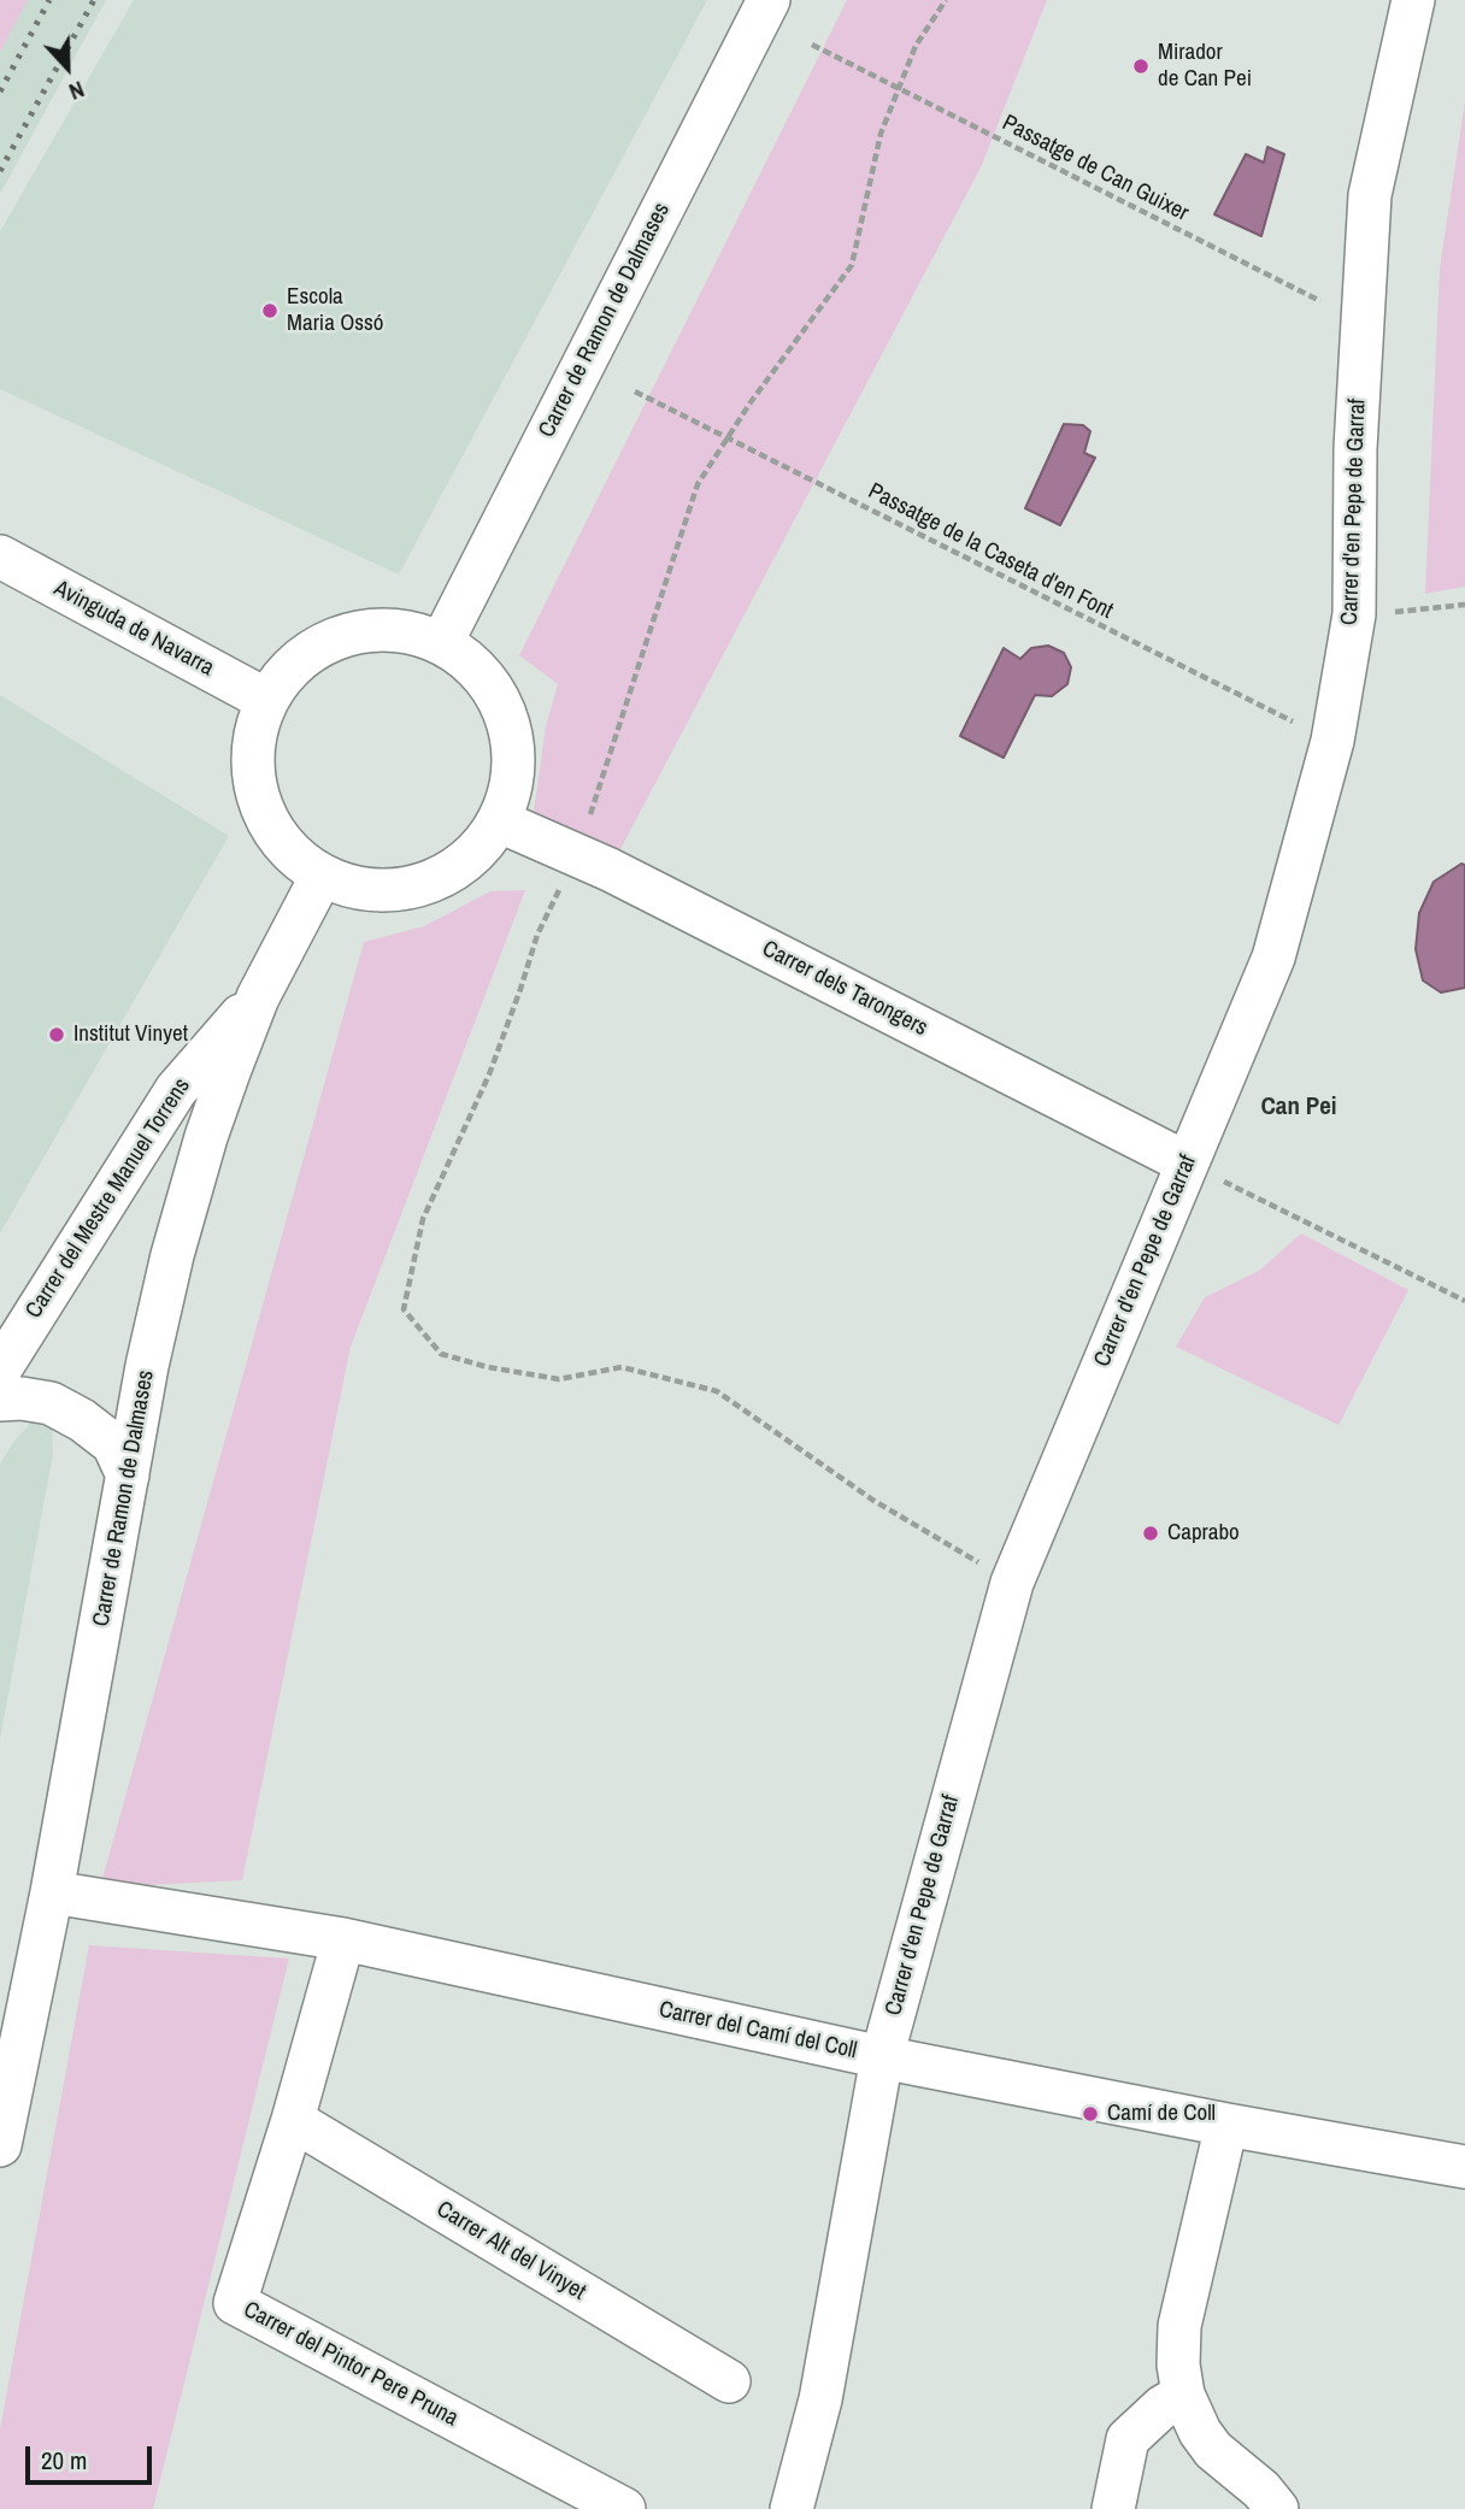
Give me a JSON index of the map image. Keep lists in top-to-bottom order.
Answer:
{
  "streets": {
    "street": [
      "Carrer de Ramon de Dalmases",
      "Carrer d'en Pepe de Garraf",
      "Avinguda de Navarra",
      "Carrer dels Tarongers",
      "Carrer del Mestre Manuel Torrens",
      "Carrer del Camí del Coll",
      "Carrer Alt del Vinyet",
      "Carrer del Pintor Pere Pruna"
    ],
    "path": ["Passatge de Can Guixer", "Passatge de la Caseta d'en Font"]
  },
  "crossings": [
    ["Passatge de Can Guixer", "Carrer d'en Pepe de Garraf"],
    ["Carrer de Ramon de Dalmases", "Avinguda de Navarra"],
    ["Carrer de Ramon de Dalmases", "Carrer dels Tarongers"],
    ["Carrer de Ramon de Dalmases", "Carrer del Mestre Manuel Torrens"],
    ["Carrer de Ramon de Dalmases", "Carrer del Camí del Coll"],
    ["Carrer d'en Pepe de Garraf", "Passatge de la Caseta d'en Font"],
    ["Carrer d'en Pepe de Garraf", "Carrer dels Tarongers"],
    ["Carrer d'en Pepe de Garraf", "Carrer del Camí del Coll"],
    ["Avinguda de Navarra", "Carrer dels Tarongers"],
    ["Carrer del Camí del Coll", "Carrer del Pintor Pere Pruna"],
    ["Carrer Alt del Vinyet", "Carrer del Pintor Pere Pruna"]
  ],
  "districts": ["Can Pei"],
  "places": [
    "Mirador de Can Pei",
    "Escola Maria Ossó",
    "Institut Vinyet",
    "Caprabo",
    "Camí de Coll"
  ],
  "scale_bar": "20 m",
  "north": "bottom"
}
